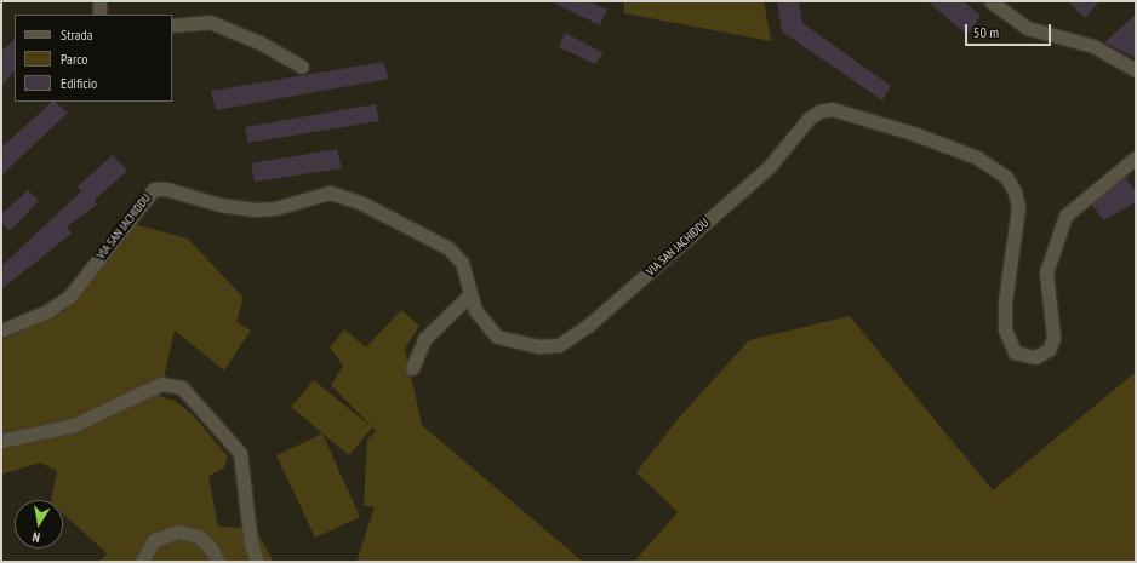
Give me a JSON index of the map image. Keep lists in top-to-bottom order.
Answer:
{
  "streets": {
    "street": ["VIA SAN JACHIDDU"]
  },
  "legend": ["Strada", "Parco", "Edificio"],
  "scale_bar": "50 m",
  "north": "bottom"
}
